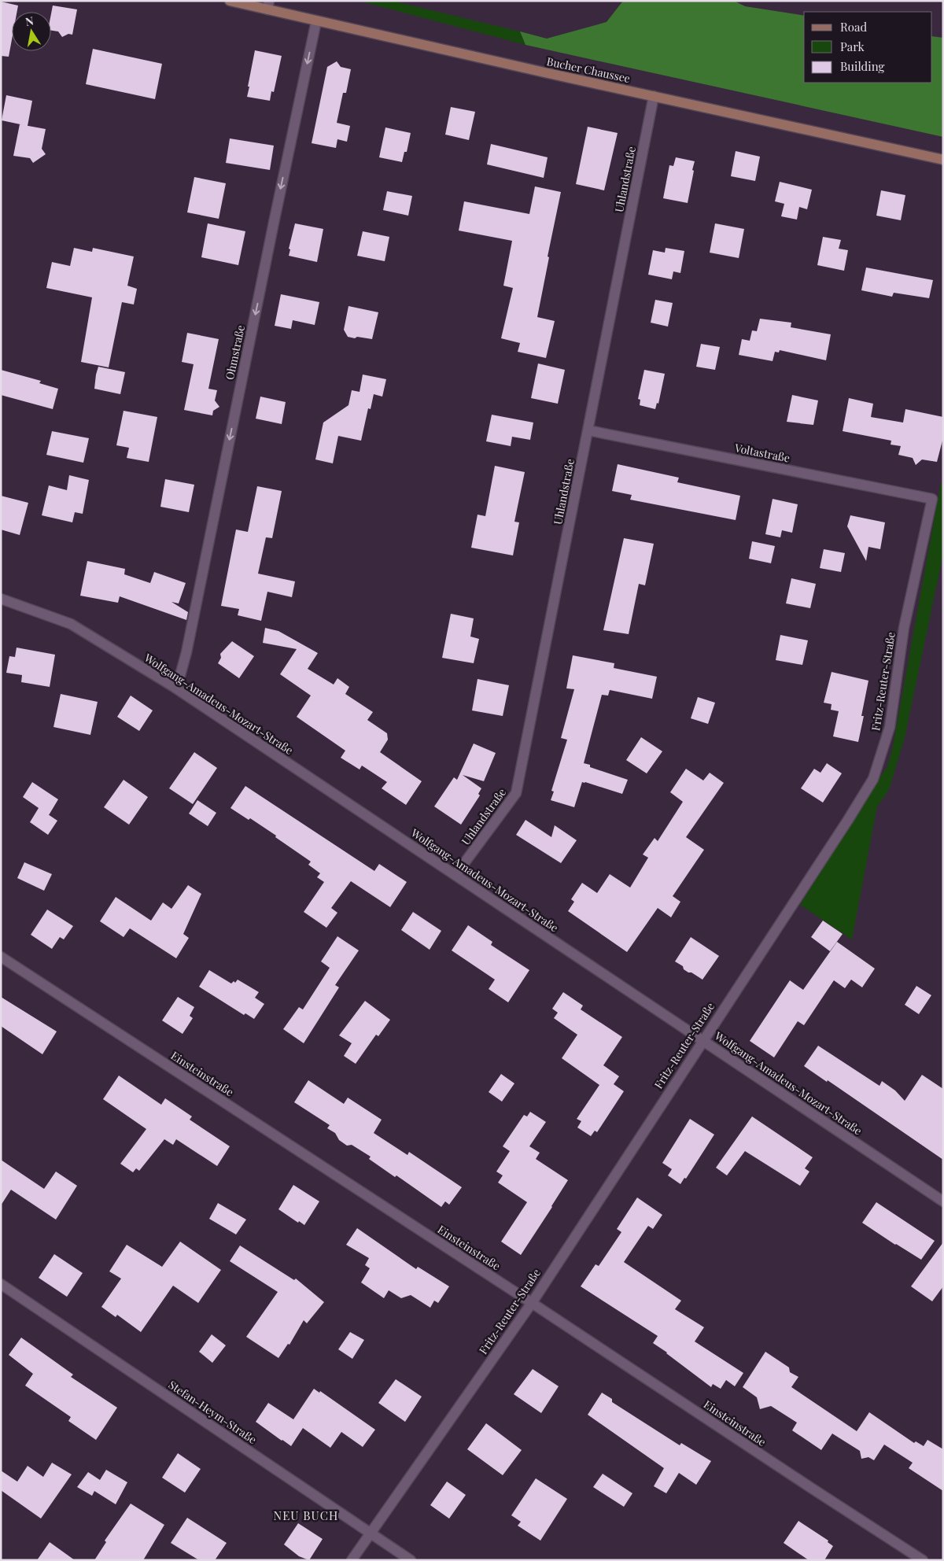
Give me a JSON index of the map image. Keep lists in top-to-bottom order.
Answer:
{
  "streets": {
    "main road": ["Bucher Chaussee"],
    "street": [
      "Uhlandstraße",
      "Ohmstraße",
      "Voltastraße",
      "Fritz-Reuter-Straße",
      "Wolfgang-Amadeus-Mozart-Straße",
      "Einsteinstraße",
      "Stefan-Heym-Straße"
    ]
  },
  "crossings": [
    ["Bucher Chaussee", "Uhlandstraße"],
    ["Bucher Chaussee", "Ohmstraße"],
    ["Uhlandstraße", "Voltastraße"],
    ["Uhlandstraße", "Wolfgang-Amadeus-Mozart-Straße"],
    ["Ohmstraße", "Wolfgang-Amadeus-Mozart-Straße"],
    ["Voltastraße", "Fritz-Reuter-Straße"],
    ["Fritz-Reuter-Straße", "Wolfgang-Amadeus-Mozart-Straße"],
    ["Fritz-Reuter-Straße", "Einsteinstraße"],
    ["Fritz-Reuter-Straße", "Stefan-Heym-Straße"]
  ],
  "one_way": ["Ohmstraße"],
  "districts": ["NEU BUCH"],
  "legend": ["Road", "Park", "Building"],
  "north": "top"
}
